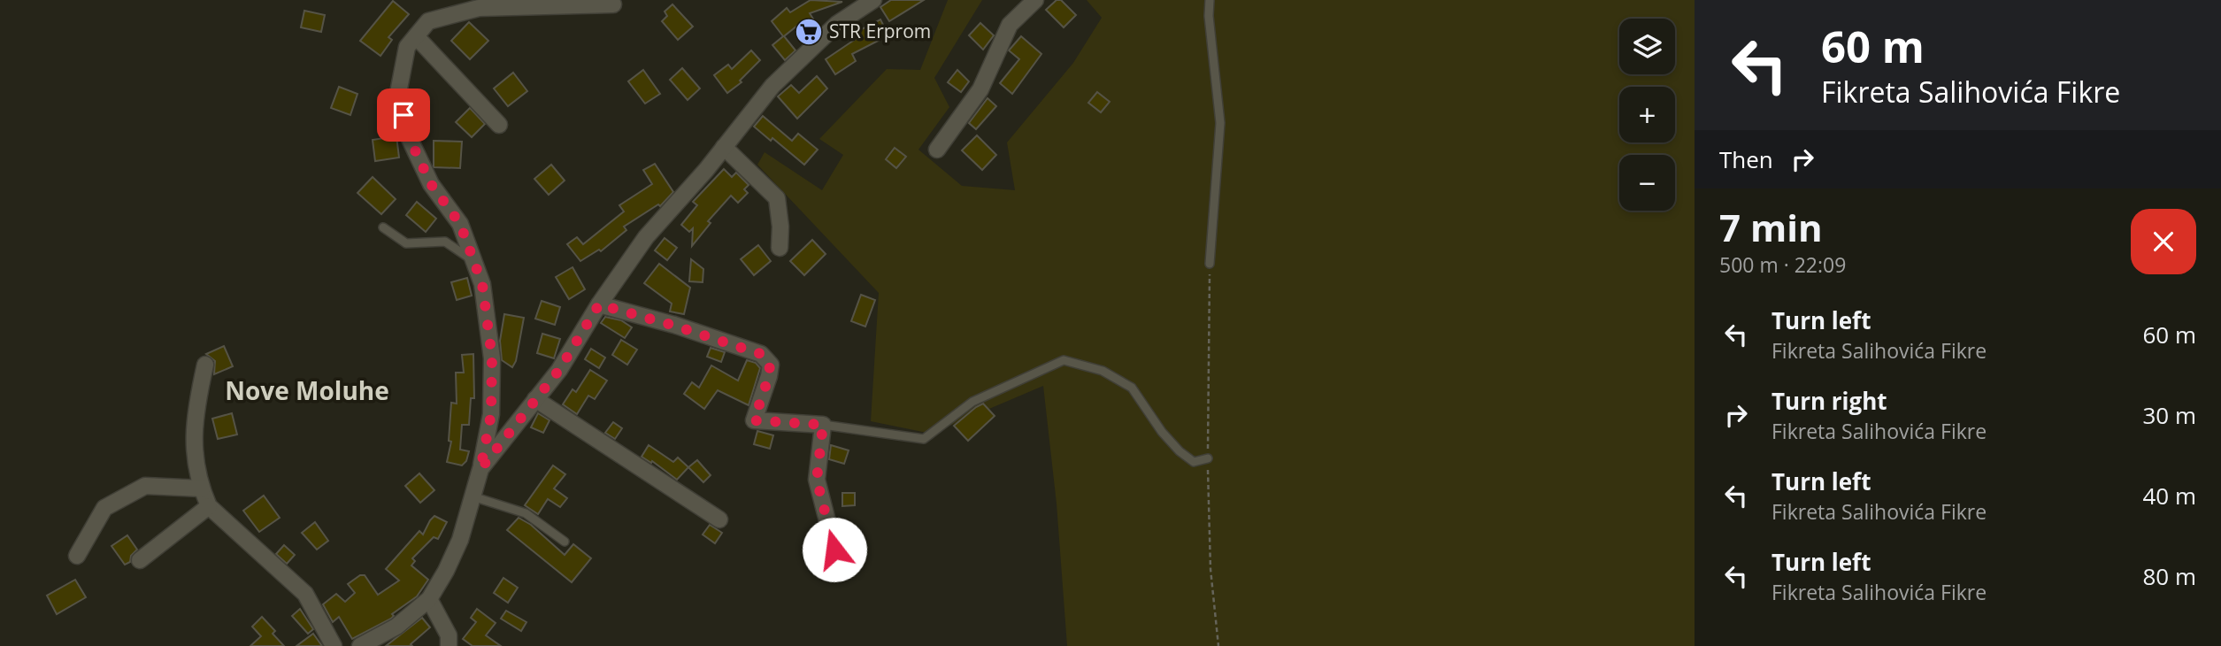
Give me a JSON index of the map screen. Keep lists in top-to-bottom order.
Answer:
{
  "districts": ["Nove Moluhe"],
  "places": {
    "supermarket": ["STR Erprom"]
  },
  "page": {
    "turn": ["60 m", "Fikreta Salihovića Fikre"],
    "map_buttons": ["+", "−"],
    "then": "Then",
    "heading": ["7 min", "500 m · 22:09"],
    "list": [
      {
        "name": "Turn left",
        "note": "Fikreta Salihovića Fikre",
        "value": "60 m"
      },
      {
        "name": "Turn right",
        "note": "Fikreta Salihovića Fikre",
        "value": "30 m"
      },
      {
        "name": "Turn left",
        "note": "Fikreta Salihovića Fikre",
        "value": "40 m"
      },
      {
        "name": "Turn left",
        "note": "Fikreta Salihovića Fikre",
        "value": "80 m"
      }
    ]
  }
}
